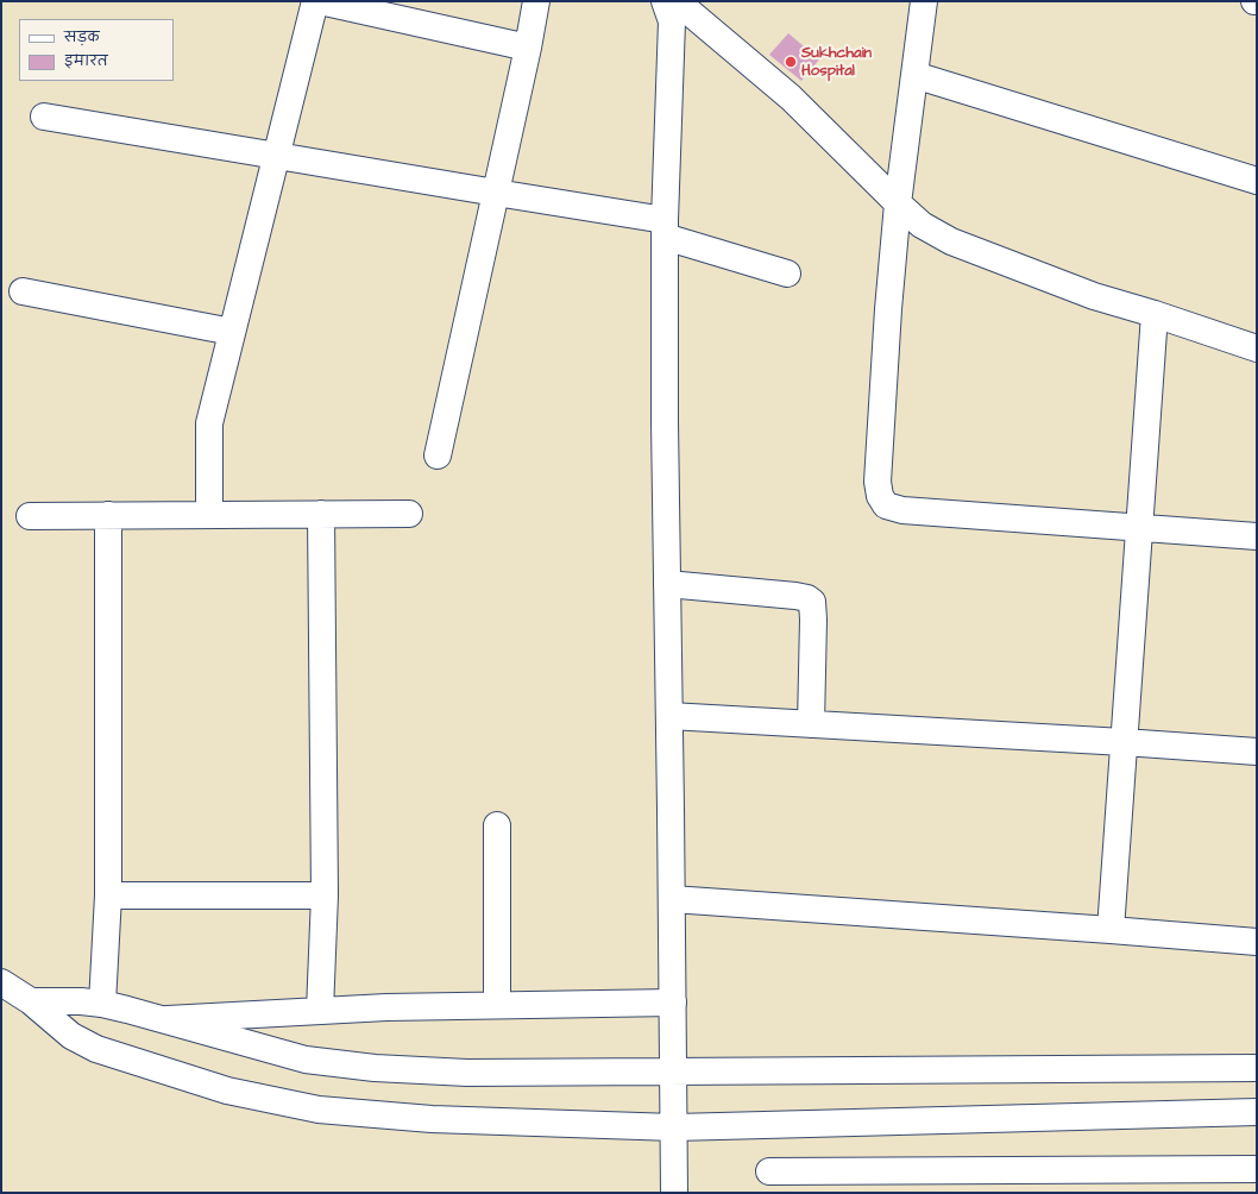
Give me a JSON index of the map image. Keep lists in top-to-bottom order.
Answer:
{
  "places": ["Sukhchain Hospital"],
  "legend": ["सड़क", "इमारत"]
}
